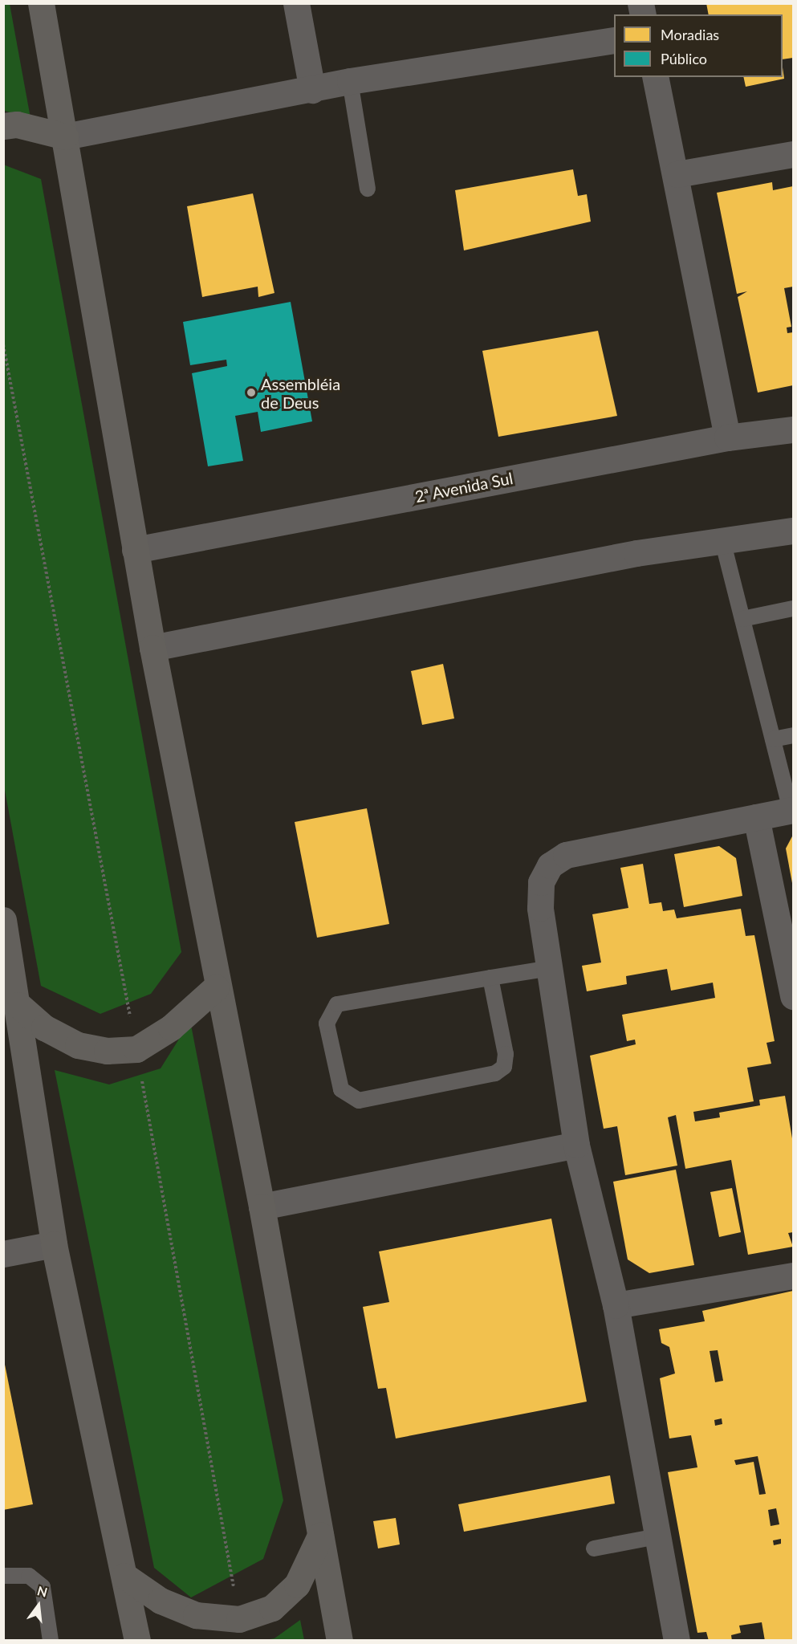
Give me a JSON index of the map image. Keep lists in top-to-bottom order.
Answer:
{
  "streets": {
    "street": ["2ᵃ Avenida Sul"]
  },
  "places": ["Assembléia de Deus"],
  "legend": ["Moradias", "Público"],
  "north": "top"
}
